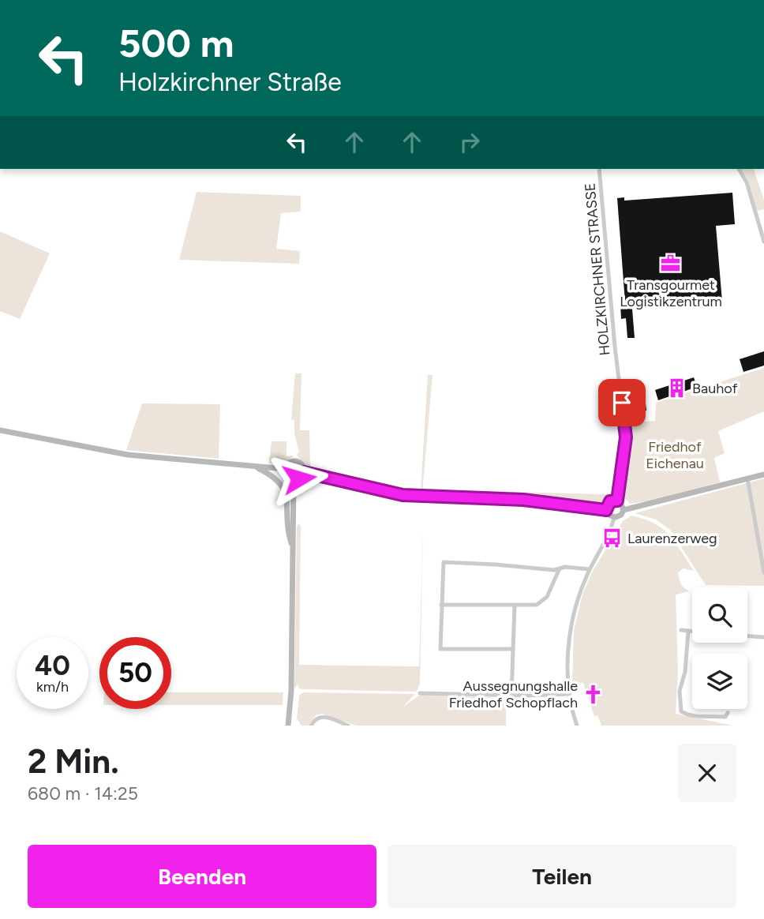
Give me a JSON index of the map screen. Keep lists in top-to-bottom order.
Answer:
{
  "streets": {
    "street": ["HOLZKIRCHNER STRASSE"]
  },
  "parks": ["Friedhof Eichenau"],
  "places": {
    "office": ["Transgourmet Logistikzentrum"],
    "building": ["Bauhof"],
    "bus stop": ["Laurenzerweg"],
    "church": ["Aussegnungshalle Friedhof Schopflach"]
  },
  "page": {
    "turn": ["500 m", "Holzkirchner Straße"],
    "speed": "40 km/h",
    "limit": "50",
    "heading": ["2 Min.", "680 m · 14:25"],
    "buttons": ["Beenden", "Teilen"]
  }
}
